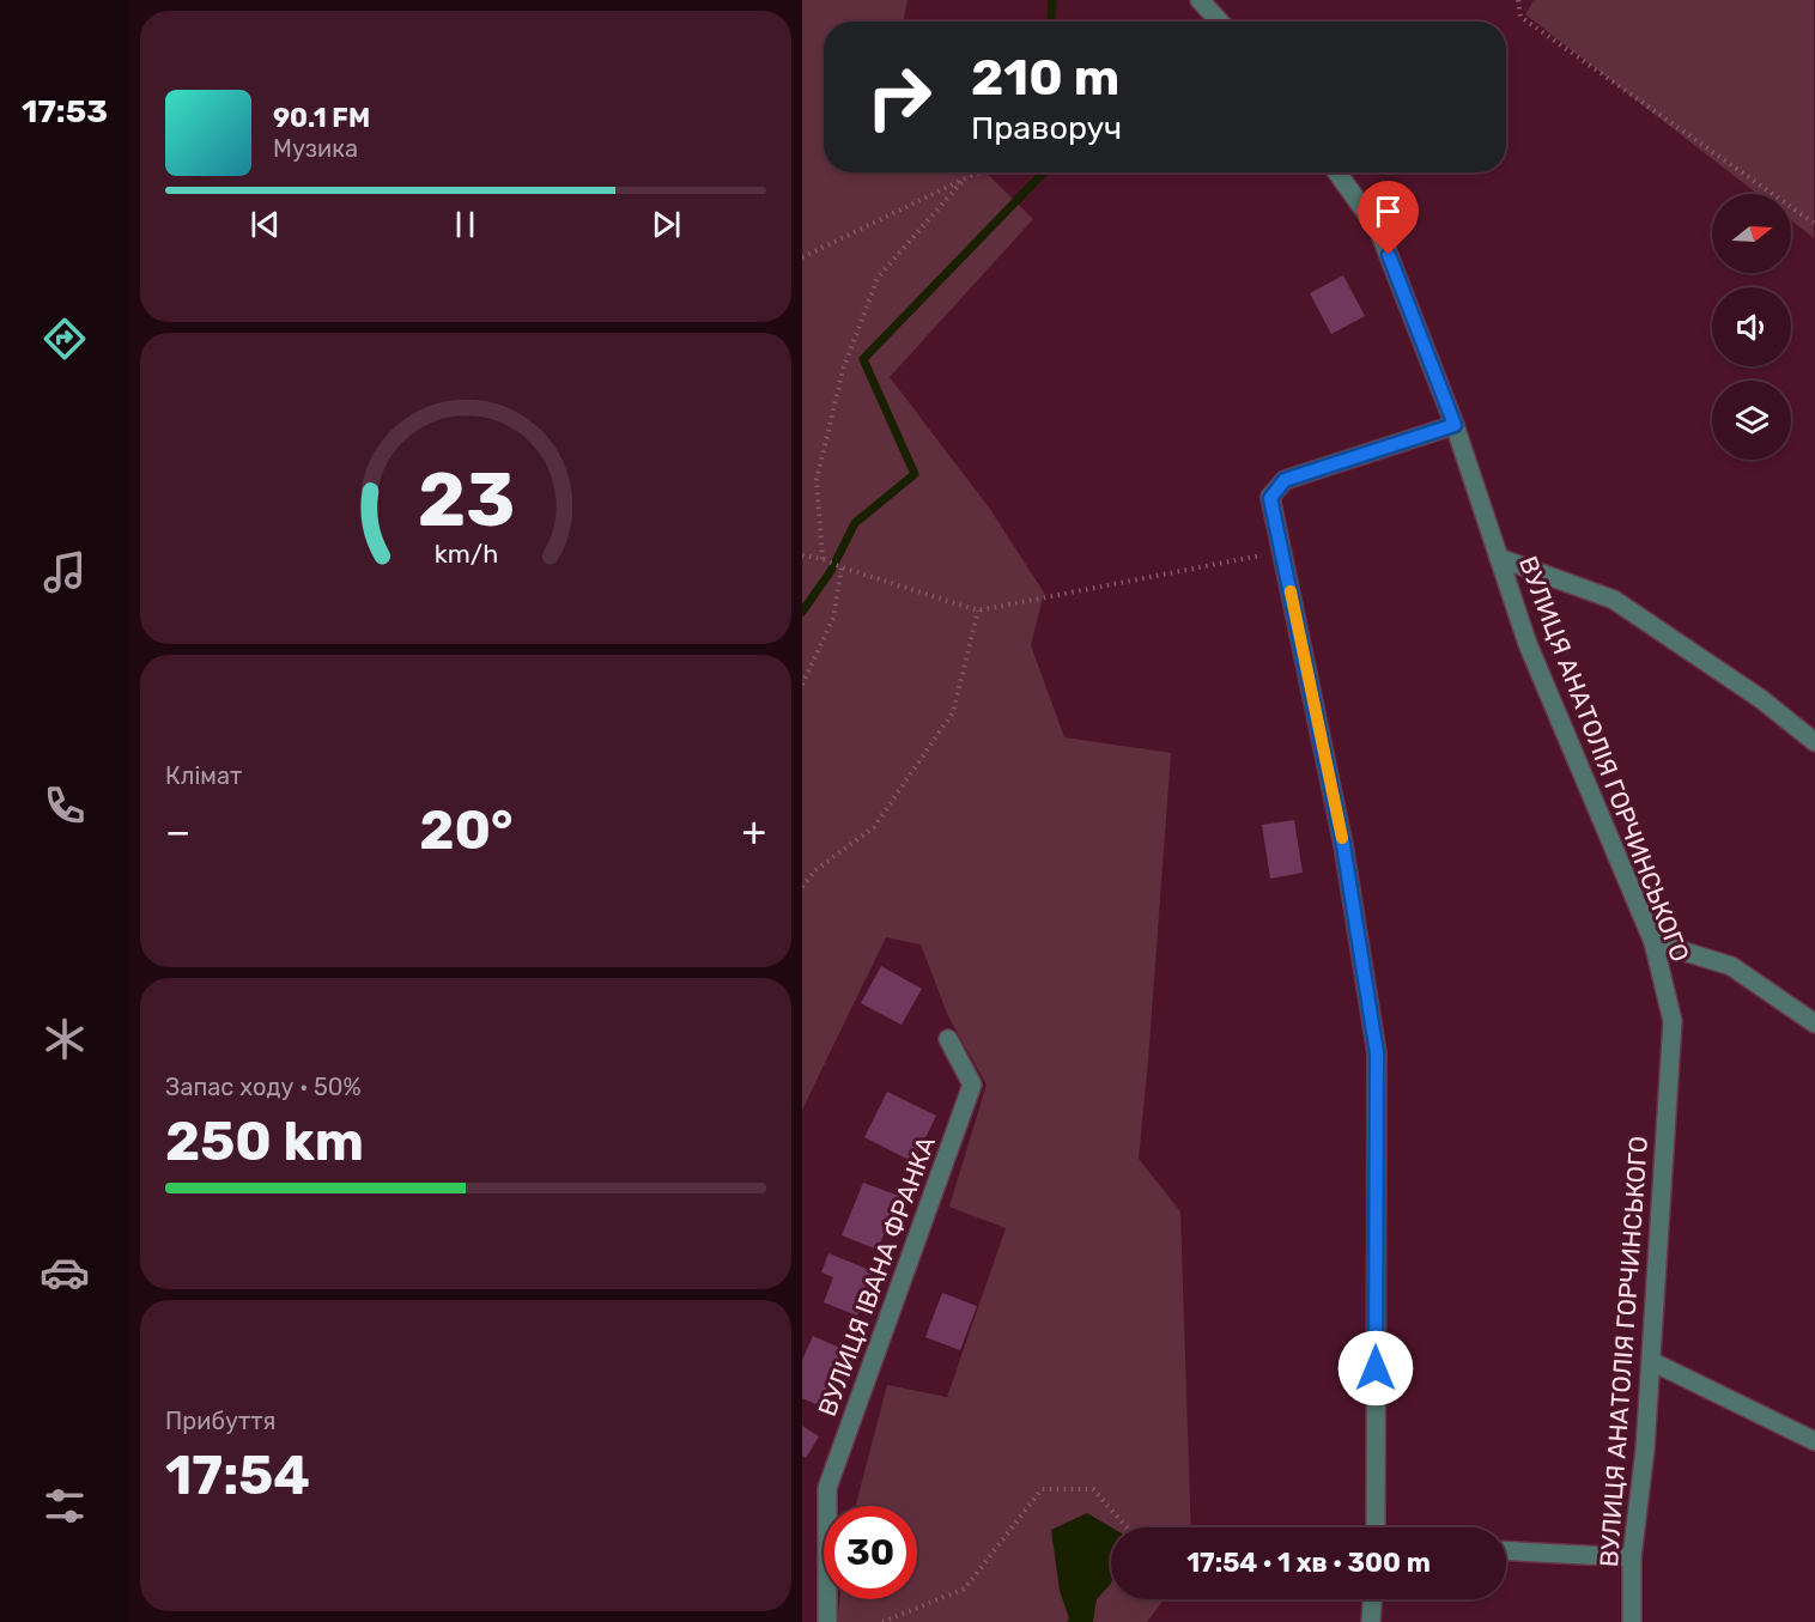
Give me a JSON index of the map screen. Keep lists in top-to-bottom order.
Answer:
{
  "streets": {
    "street": ["ВУЛИЦЯ АНАТОЛІЯ ГОРЧИНСЬКОГО", "ВУЛИЦЯ ІВАНА ФРАНКА"]
  },
  "north": "right",
  "page": {
    "tabs": "17:53",
    "turn": ["210 m", "Праворуч"],
    "song": ["90.1 FM", "Музика"],
    "tile": [
      "Клімат",
      ["Запас ходу · 50%", "250 km"],
      ["Прибуття", "17:54"]
    ],
    "heat": ["−", "20°", "+"],
    "limit": "30",
    "trip": "17:54 · 1 хв · 300 m",
    "gauge": ["23", "km/h"]
  }
}
